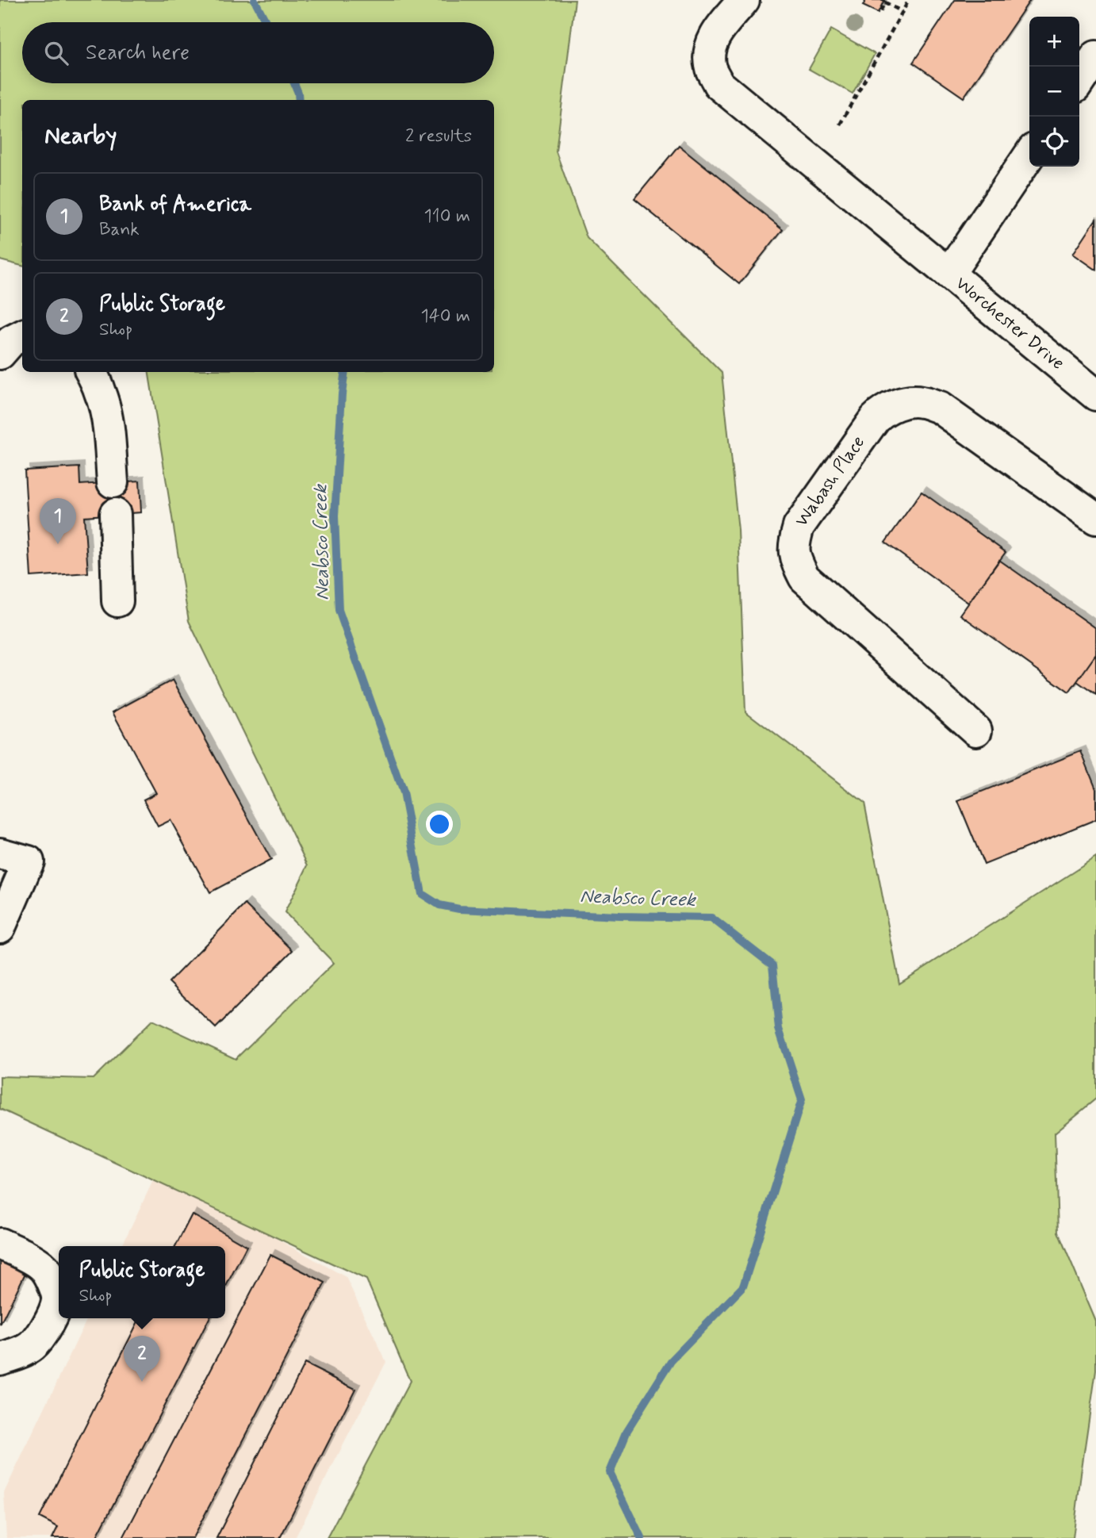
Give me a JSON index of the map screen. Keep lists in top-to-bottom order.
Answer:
{
  "streets": {
    "street": ["Worchester Drive", "Wabash Place"]
  },
  "water": ["Neabsco Creek"],
  "page": {
    "map_buttons": ["+", "−"],
    "search": "Search here",
    "heading": ["Nearby", "2 results"],
    "list": [
      {
        "mark": "1",
        "name": "Bank of America",
        "note": "Bank",
        "value": "110 m"
      },
      {
        "mark": "2",
        "name": "Public Storage",
        "note": "Shop",
        "value": "140 m"
      }
    ],
    "pins": ["1", "2"],
    "popup": ["Public Storage", "Shop"]
  }
}
